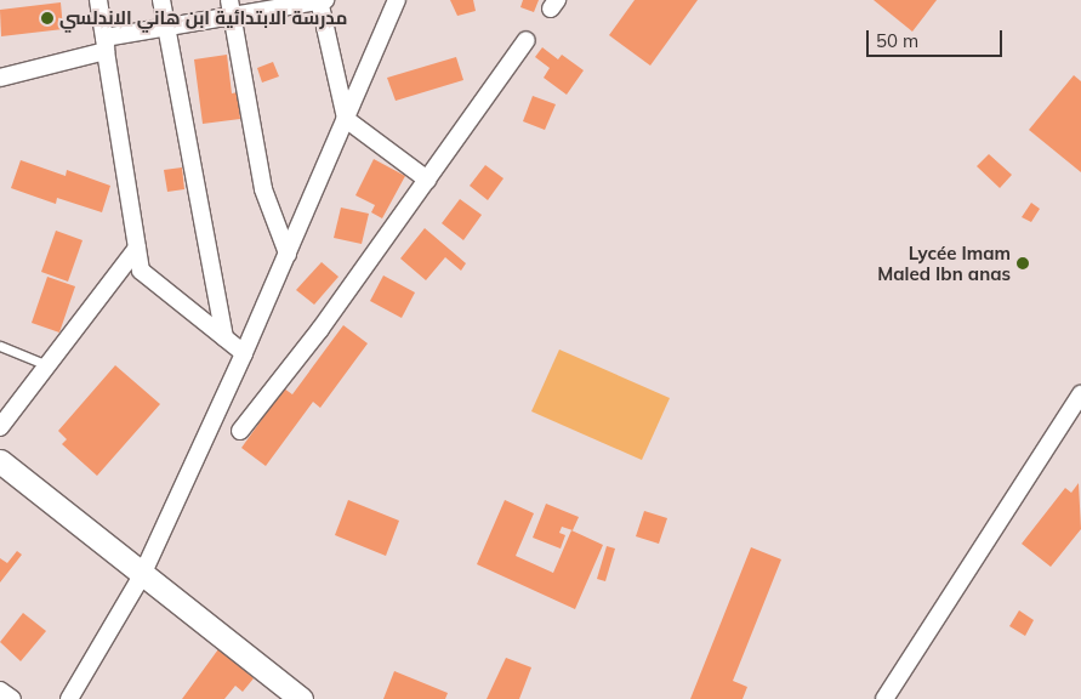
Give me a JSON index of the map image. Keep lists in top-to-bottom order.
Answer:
{
  "places": ["مدرسة الابتدائية ابن هاني الاندلسي", "Lycée Imam Maled Ibn anas"],
  "scale_bar": "50 m"
}
